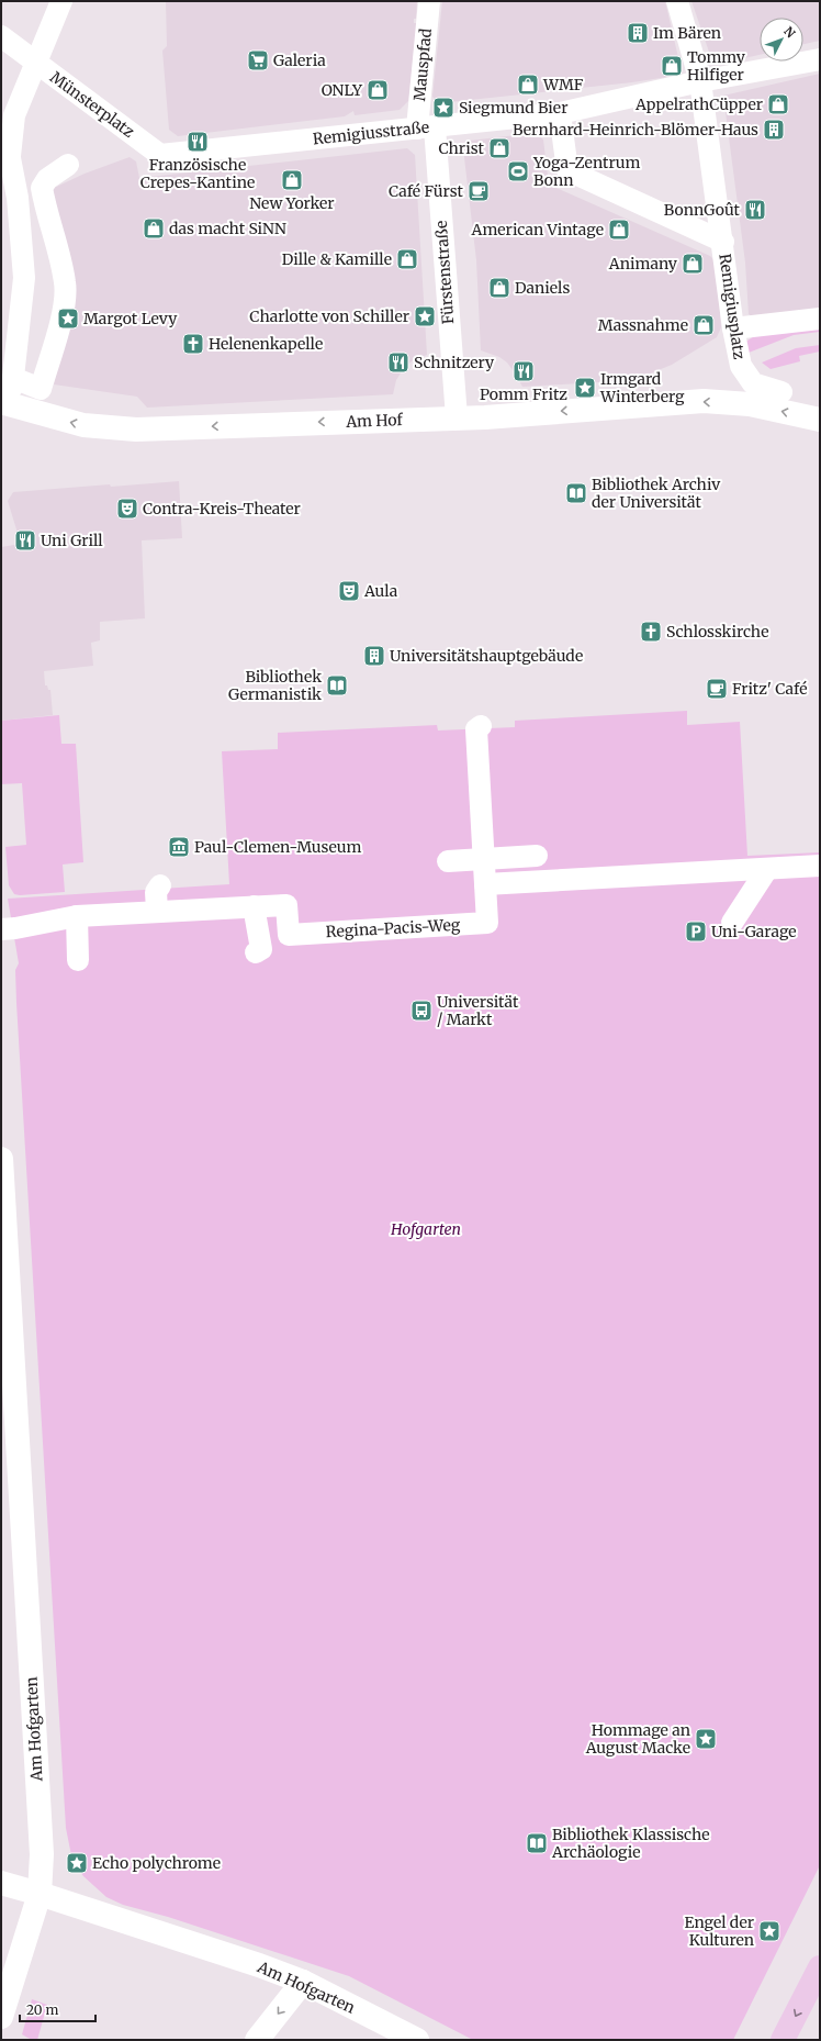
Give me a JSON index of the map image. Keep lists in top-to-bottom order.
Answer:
{
  "streets": {
    "street": [
      "Mauspfad",
      "Münsterplatz",
      "Remigiusstraße",
      "Fürstenstraße",
      "Remigiusplatz",
      "Am Hof",
      "Regina-Pacis-Weg",
      "Am Hofgarten"
    ]
  },
  "crossings": [
    ["Mauspfad", "Remigiusstraße"],
    ["Mauspfad", "Fürstenstraße"],
    ["Münsterplatz", "Remigiusstraße"],
    ["Münsterplatz", "Am Hof"],
    ["Remigiusstraße", "Fürstenstraße"],
    ["Remigiusstraße", "Remigiusplatz"],
    ["Fürstenstraße", "Am Hof"]
  ],
  "one_way": ["Am Hof"],
  "parks": ["Hofgarten"],
  "places": {
    "building": ["Im Bären", "Bernhard-Heinrich-Blömer-Haus", "Universitätshauptgebäude"],
    "supermarket": ["Galeria"],
    "shop": [
      "Tommy Hilfiger",
      "WMF",
      "ONLY",
      "AppelrathCüpper",
      "Christ",
      "New Yorker",
      "das macht SiNN",
      "American Vintage",
      "Dille & Kamille",
      "Animany",
      "Daniels",
      "Massnahme"
    ],
    "place": [
      "Siegmund Bier",
      "Charlotte von Schiller",
      "Margot Levy",
      "Irmgard Winterberg",
      "Hommage an August Macke",
      "Echo polychrome",
      "Engel der Kulturen"
    ],
    "restaurant": [
      "Französische Crepes-Kantine",
      "BonnGoût",
      "Schnitzery",
      "Pomm Fritz",
      "Uni Grill"
    ],
    "sports": ["Yoga-Zentrum Bonn"],
    "cafe": ["Café Fürst", "Fritz' Café"],
    "church": ["Helenenkapelle", "Schlosskirche"],
    "library": ["Bibliothek Archiv der Universität", "Bibliothek Germanistik", "Bibliothek Klassische Archäologie"],
    "theatre": ["Contra-Kreis-Theater", "Aula"],
    "museum": ["Paul-Clemen-Museum"],
    "parking": ["Uni-Garage"],
    "bus stop": ["Universität / Markt"]
  },
  "scale_bar": "20 m",
  "north": "top right"
}
